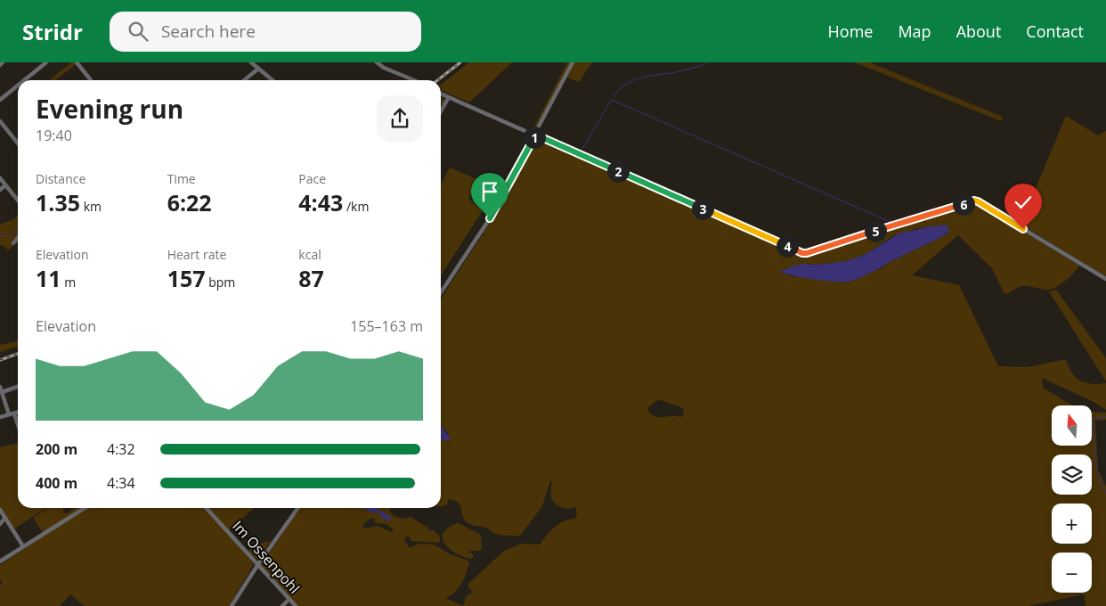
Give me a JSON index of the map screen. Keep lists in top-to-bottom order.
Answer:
{
  "streets": {
    "street": ["Im Ossenpohl"]
  },
  "north": "top",
  "page": {
    "header": "Stridr",
    "search": "Search here",
    "nav": [
      "Home",
      "Map",
      "About",
      "Contact"
    ],
    "heading": ["Evening run", "19:40"],
    "pins": [
      "1",
      "2",
      "6",
      "3",
      "5",
      "4"
    ],
    "stats": [
      ["Distance", "1.35 km"],
      ["Time", "6:22"],
      ["Pace", "4:43 /km"],
      ["Elevation", "11 m"],
      ["Heart rate", "157 bpm"],
      ["kcal", "87"]
    ],
    "chart": ["Elevation", "155–163 m"],
    "map_buttons": ["+", "−"],
    "list": [
      {
        "name": "200 m",
        "note": "4:32"
      },
      {
        "name": "400 m",
        "note": "4:34"
      }
    ]
  }
}
